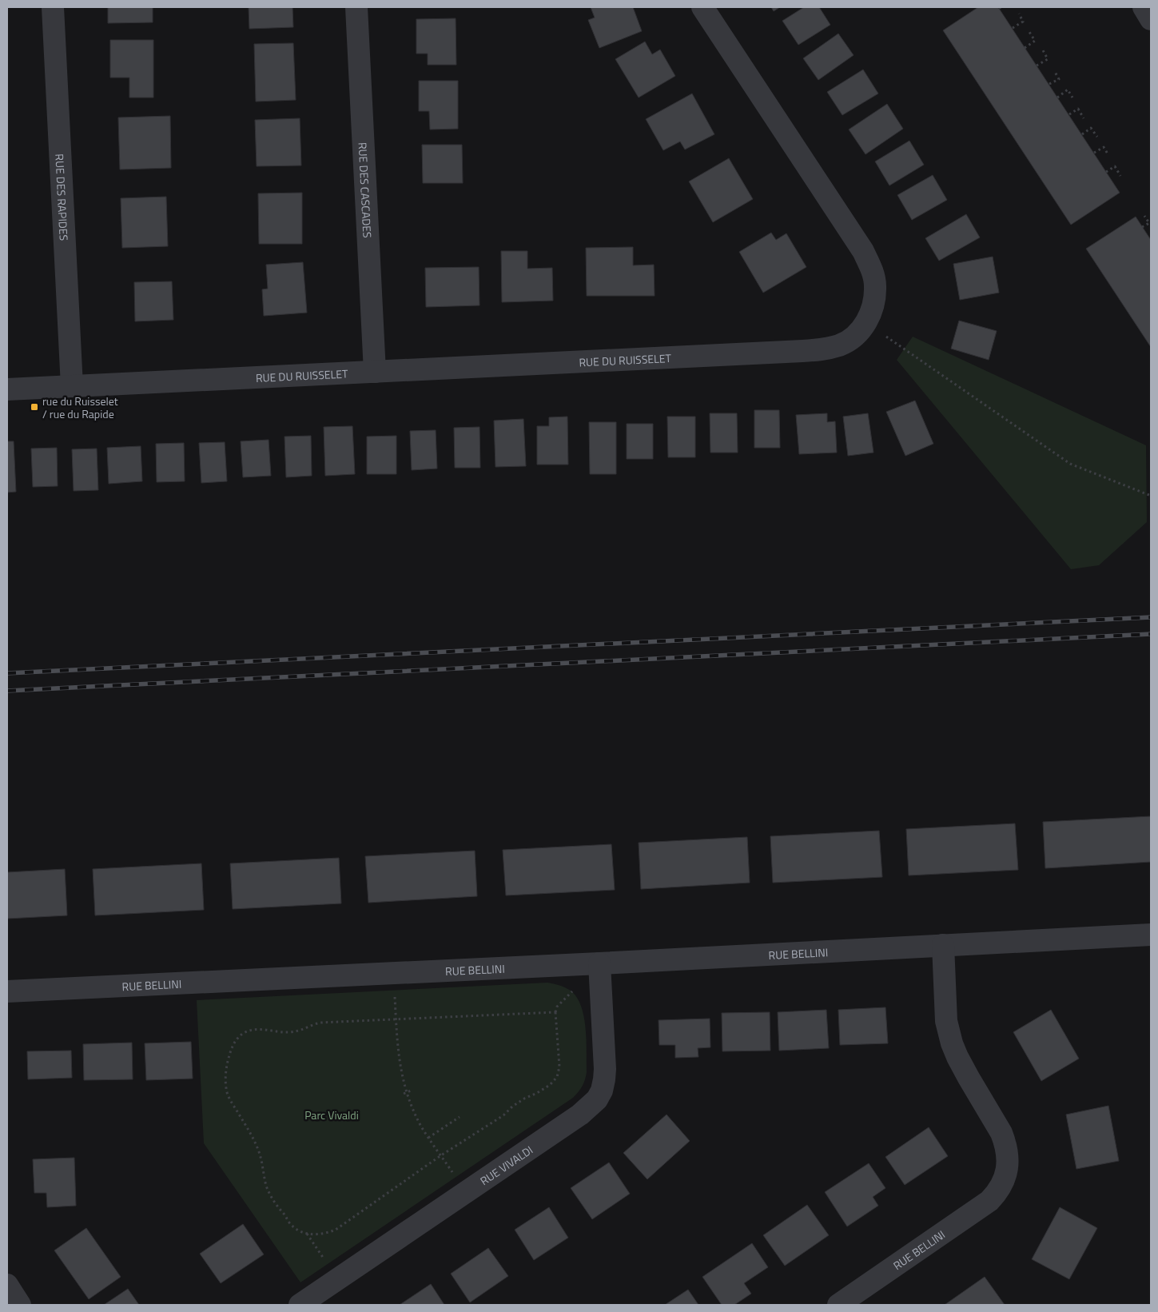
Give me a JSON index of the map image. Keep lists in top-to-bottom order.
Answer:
{
  "streets": {
    "street": [
      "RUE DES CASCADES",
      "RUE DES RAPIDES",
      "RUE DU RUISSELET",
      "RUE BELLINI",
      "RUE VIVALDI"
    ]
  },
  "crossings": [
    ["RUE DES CASCADES", "RUE DU RUISSELET"],
    ["RUE DES RAPIDES", "RUE DU RUISSELET"],
    ["RUE BELLINI", "RUE VIVALDI"]
  ],
  "parks": ["Parc Vivaldi"],
  "places": {
    "transit": ["rue du Ruisselet / rue du Rapide"]
  }
}
